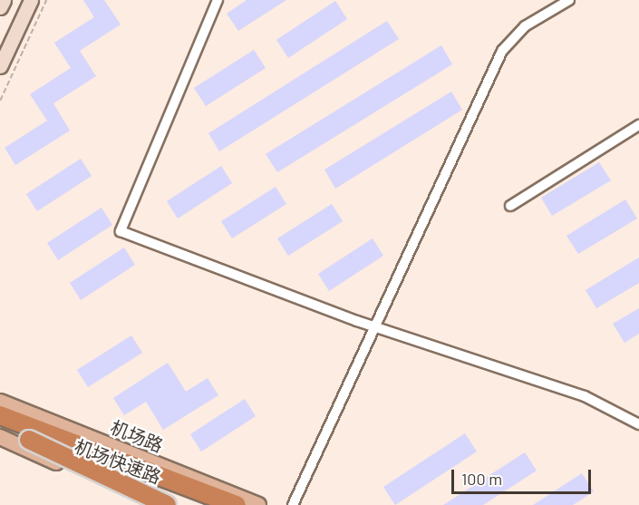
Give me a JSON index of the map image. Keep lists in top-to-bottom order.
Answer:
{
  "streets": {
    "highway": ["机场快速路"],
    "main road": ["机场路"]
  },
  "scale_bar": "100 m"
}
